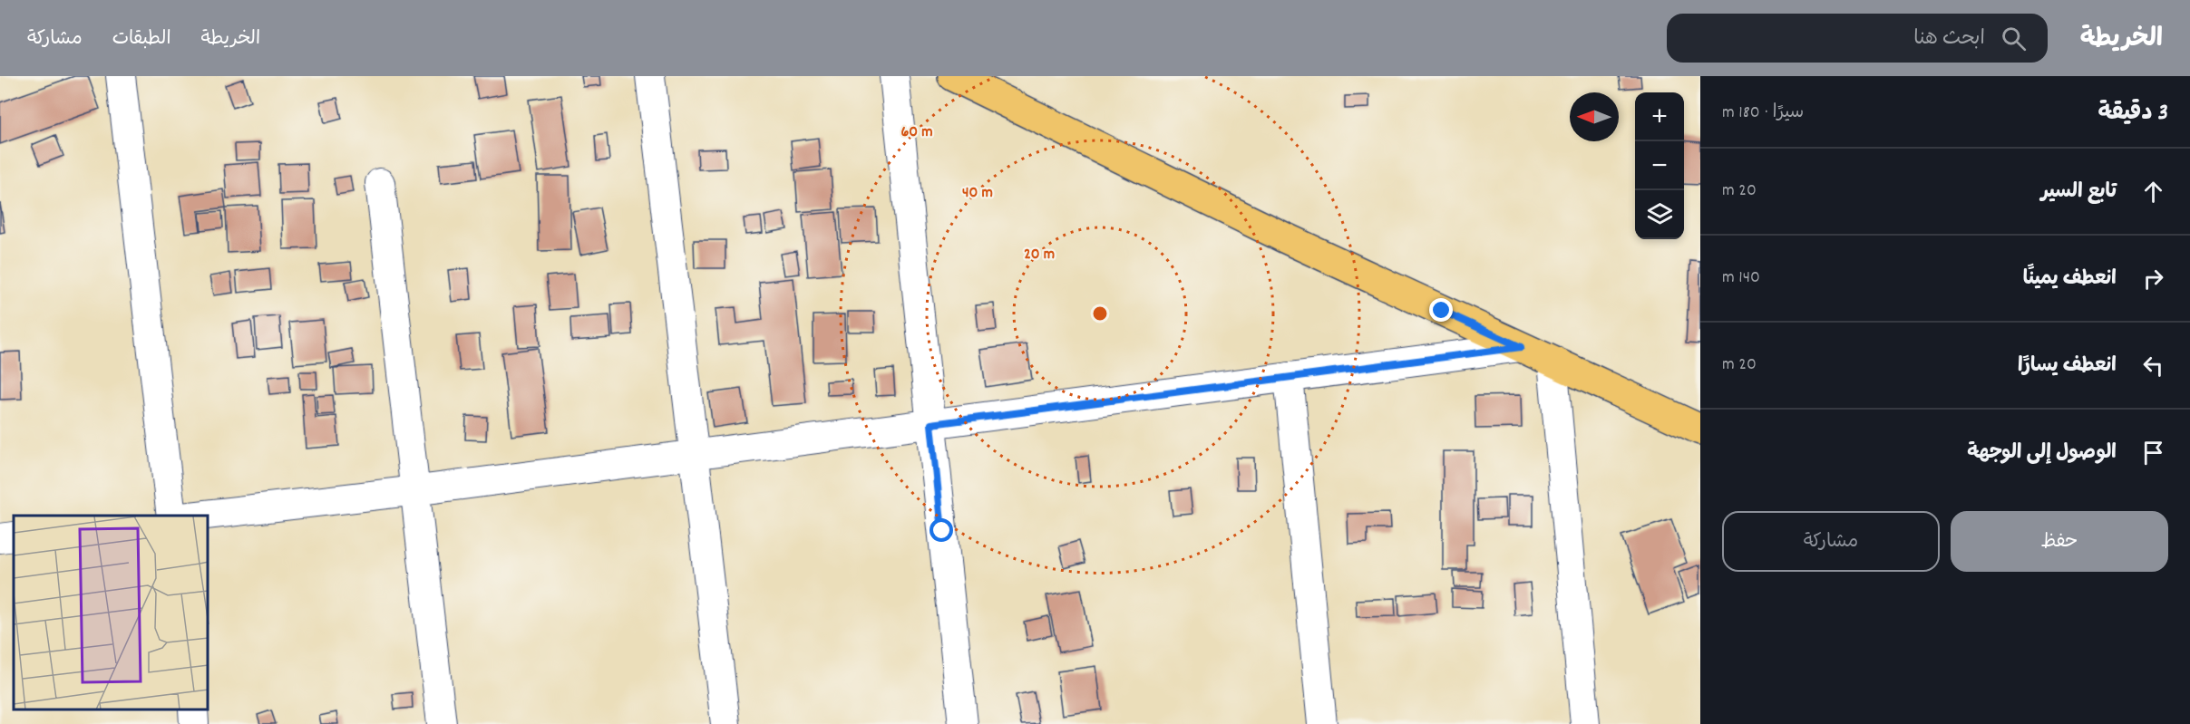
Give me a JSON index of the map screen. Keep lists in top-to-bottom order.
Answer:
{
  "north": "left",
  "page": {
    "header": "الخريطة",
    "search": "ابحث هنا",
    "nav": ["الخريطة", "الطبقات", "مشاركة"],
    "heading": ["3 دقيقة", "سيرًا · 180 m"],
    "map_buttons": ["+", "−"],
    "list": [
      ["تابع السير", "20 m"],
      ["انعطف يمينًا", "140 m"],
      ["انعطف يسارًا", "20 m"],
      "الوصول إلى الوجهة"
    ],
    "buttons": ["حفظ", "مشاركة"]
  },
  "rings": ["60 m", "40 m", "20 m"]
}
